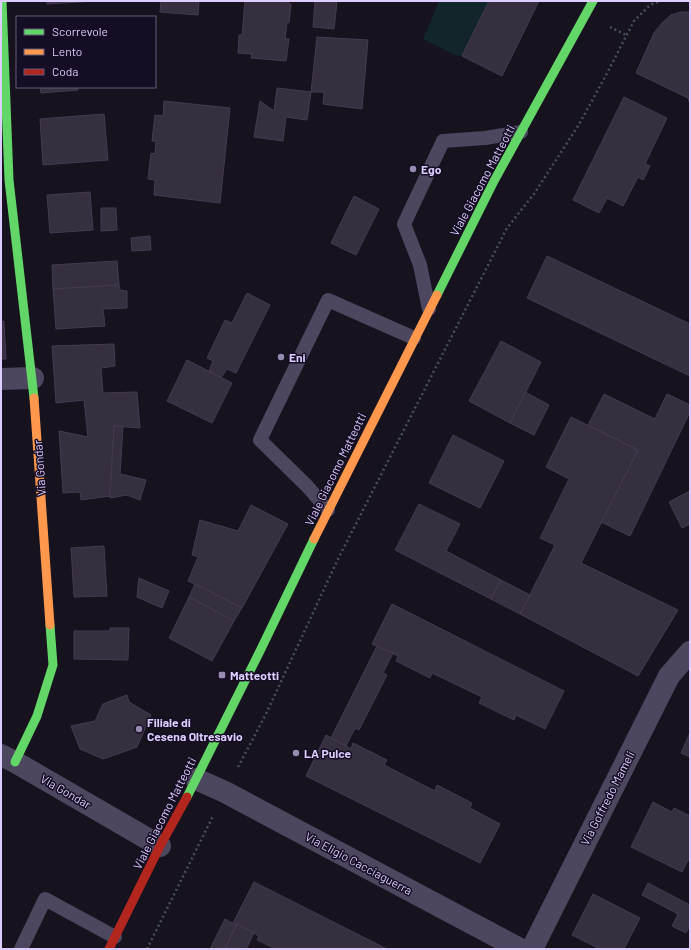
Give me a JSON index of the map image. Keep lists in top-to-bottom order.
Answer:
{
  "streets": {
    "main road": ["Viale Giacomo Matteotti", "Via Gondar"],
    "street": ["Via Goffredo Mameli", "Via Eligio Cacciaguerra"]
  },
  "crossings": [
    ["Viale Giacomo Matteotti", "Via Gondar"],
    ["Viale Giacomo Matteotti", "Via Eligio Cacciaguerra"]
  ],
  "places": {
    "other": [
      "Ego",
      "Eni",
      "Filiale di Cesena Oltresavio",
      "LA Pulce"
    ],
    "transit": ["Matteotti"]
  },
  "legend": ["Scorrevole", "Lento", "Coda"]
}
